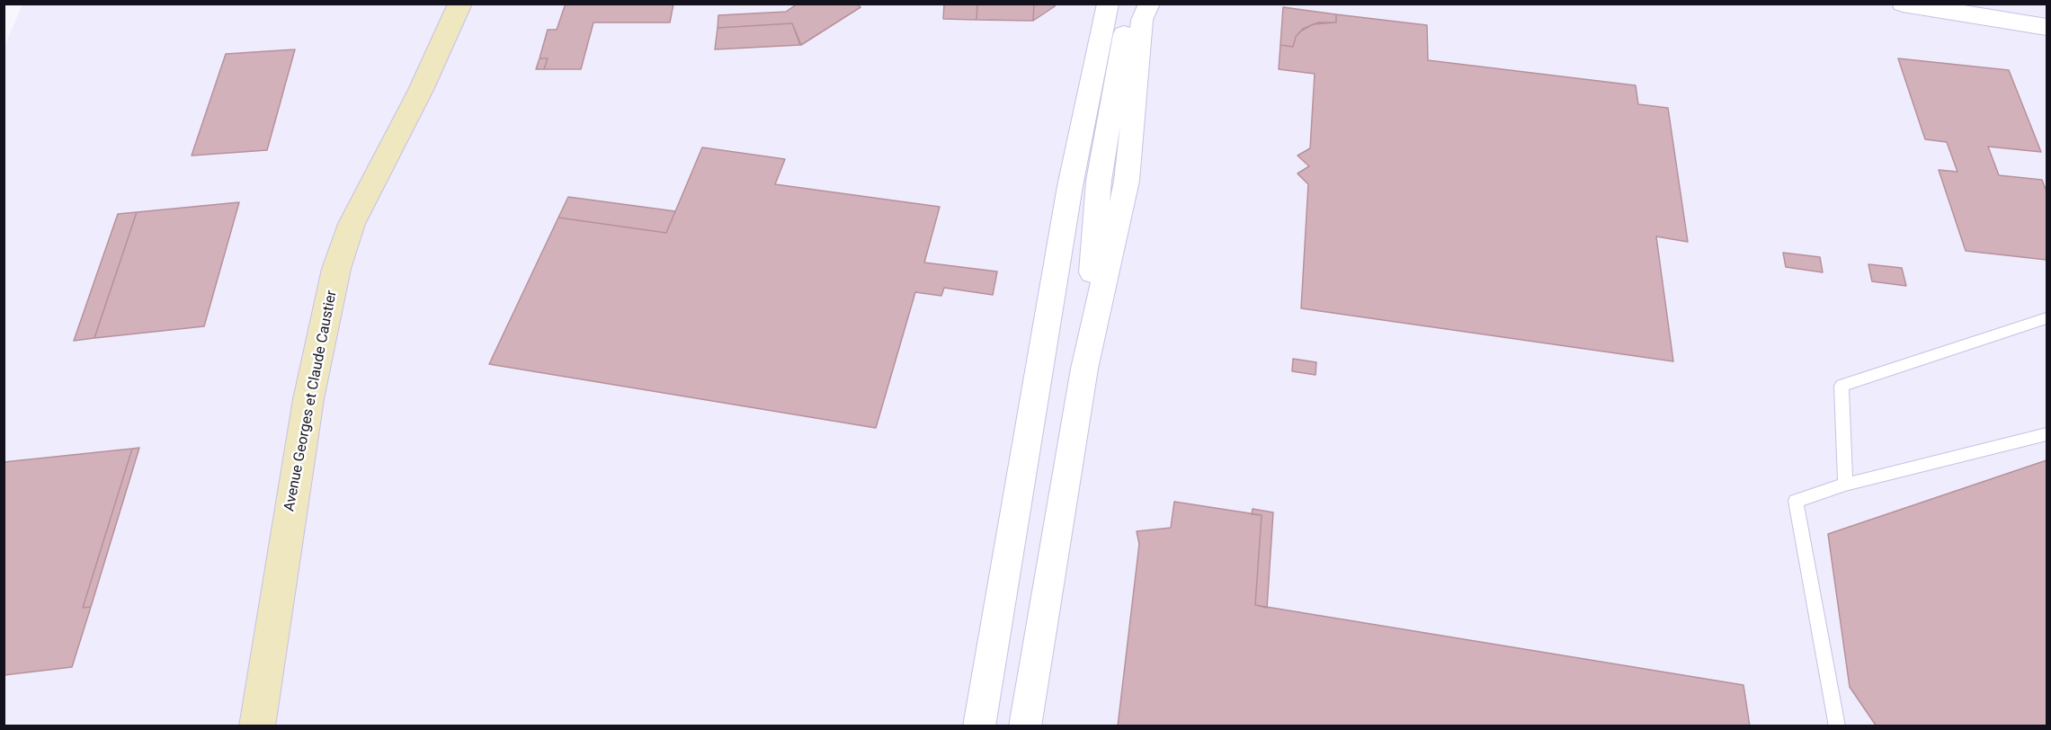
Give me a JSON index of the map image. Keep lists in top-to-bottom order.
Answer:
{
  "streets": {
    "street": ["Avenue Georges et Claude Caustier"]
  }
}
